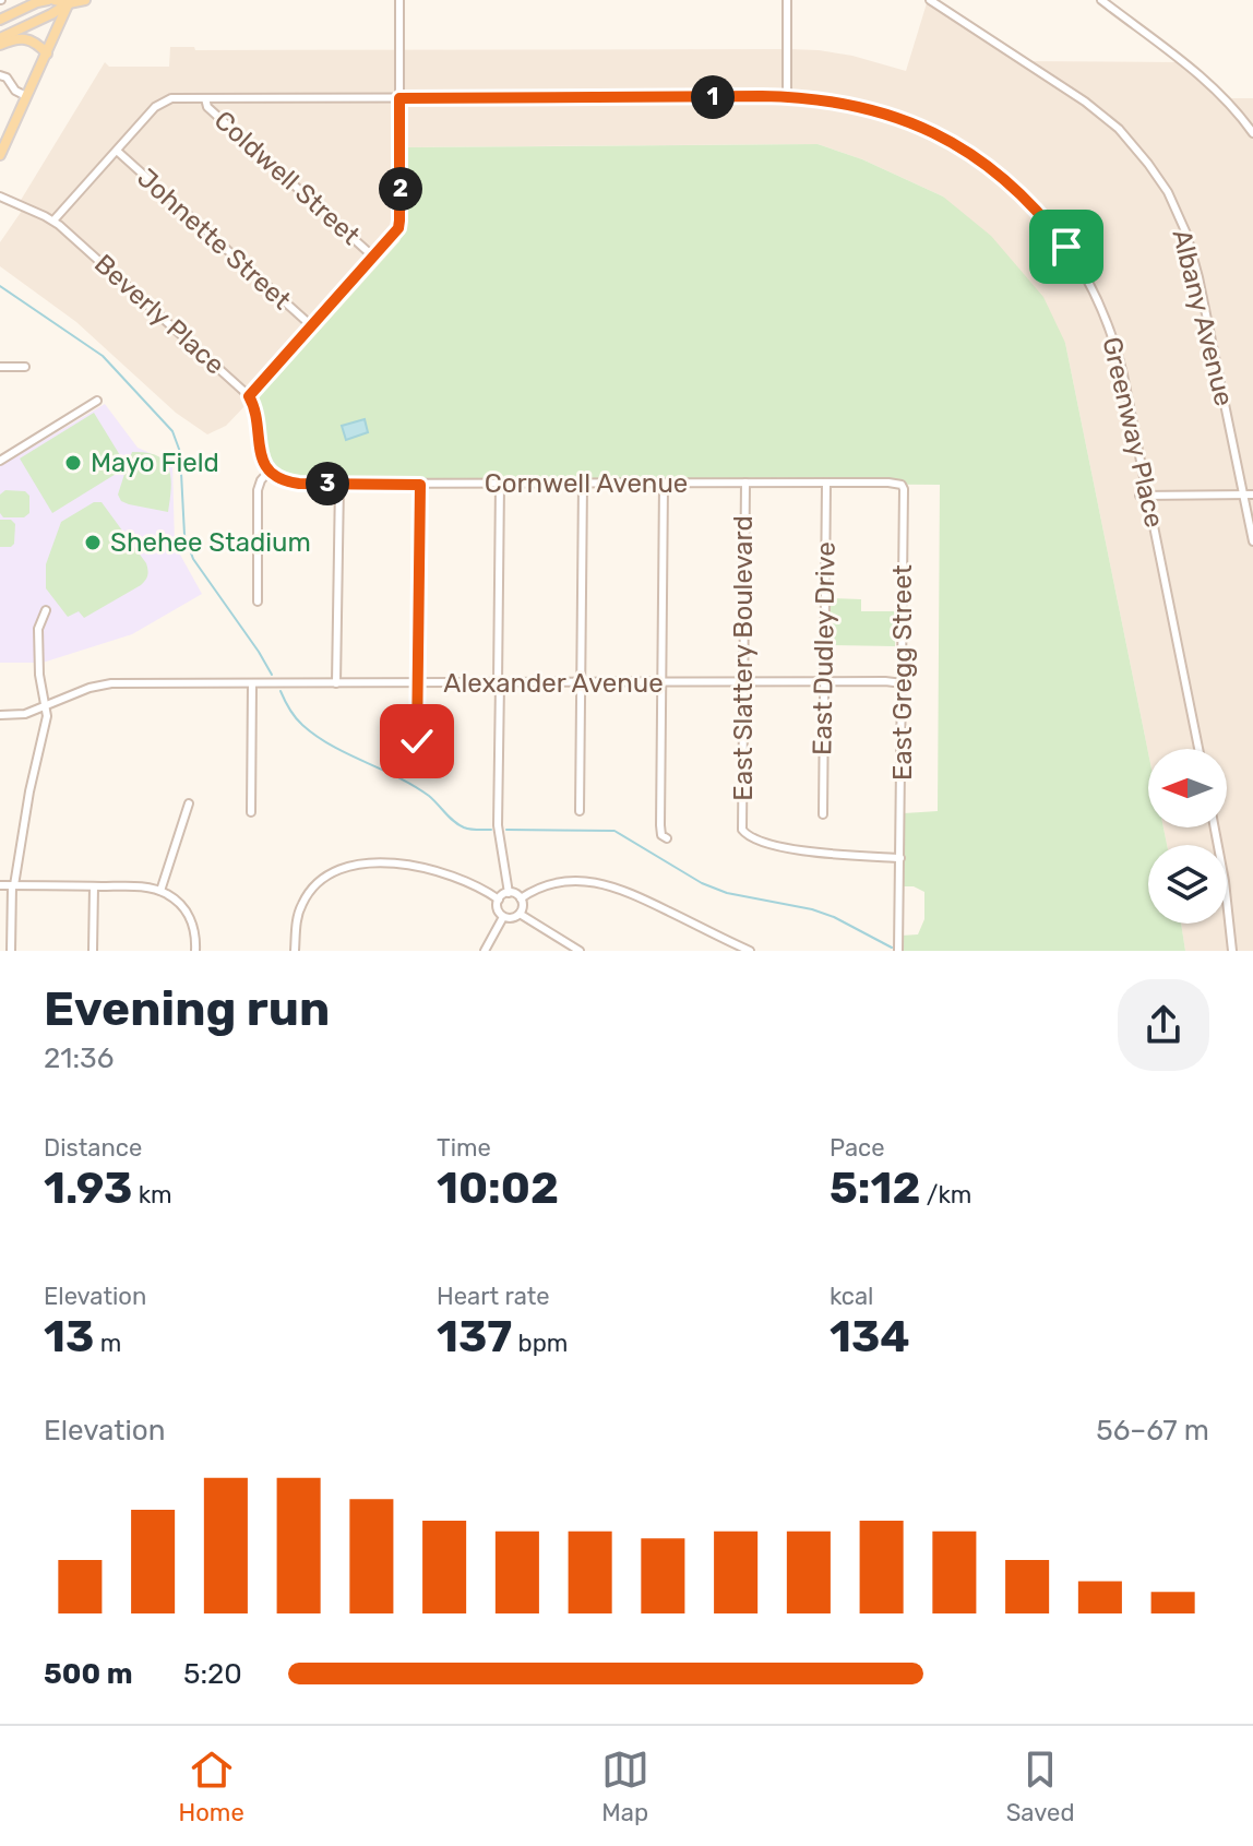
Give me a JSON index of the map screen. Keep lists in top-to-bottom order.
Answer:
{
  "streets": {
    "street": [
      "Coldwell Street",
      "Johnette Street",
      "Beverly Place",
      "Albany Avenue",
      "Greenway Place",
      "Cornwell Avenue",
      "East Dudley Drive",
      "East Slattery Boulevard",
      "East Gregg Street",
      "Alexander Avenue"
    ]
  },
  "crossings": [
    ["Coldwell Street", "Greenway Place"],
    ["Johnette Street", "Greenway Place"],
    ["Beverly Place", "Greenway Place"],
    ["Beverly Place", "Cornwell Avenue"],
    ["Cornwell Avenue", "East Dudley Drive"],
    ["Cornwell Avenue", "East Slattery Boulevard"],
    ["Cornwell Avenue", "East Gregg Street"],
    ["East Dudley Drive", "Alexander Avenue"],
    ["East Slattery Boulevard", "East Gregg Street"],
    ["East Slattery Boulevard", "Alexander Avenue"],
    ["East Gregg Street", "Alexander Avenue"]
  ],
  "places": ["Mayo Field", "Shehee Stadium"],
  "north": "left",
  "page": {
    "pins": ["1", "2", "3"],
    "heading": ["Evening run", "21:36"],
    "stats": [
      ["Distance", "1.93 km"],
      ["Time", "10:02"],
      ["Pace", "5:12 /km"],
      ["Elevation", "13 m"],
      ["Heart rate", "137 bpm"],
      ["kcal", "134"]
    ],
    "chart": ["Elevation", "56–67 m"],
    "list": [
      {
        "name": "500 m",
        "note": "5:20"
      }
    ],
    "tabs": ["Home", "Map", "Saved"]
  }
}
